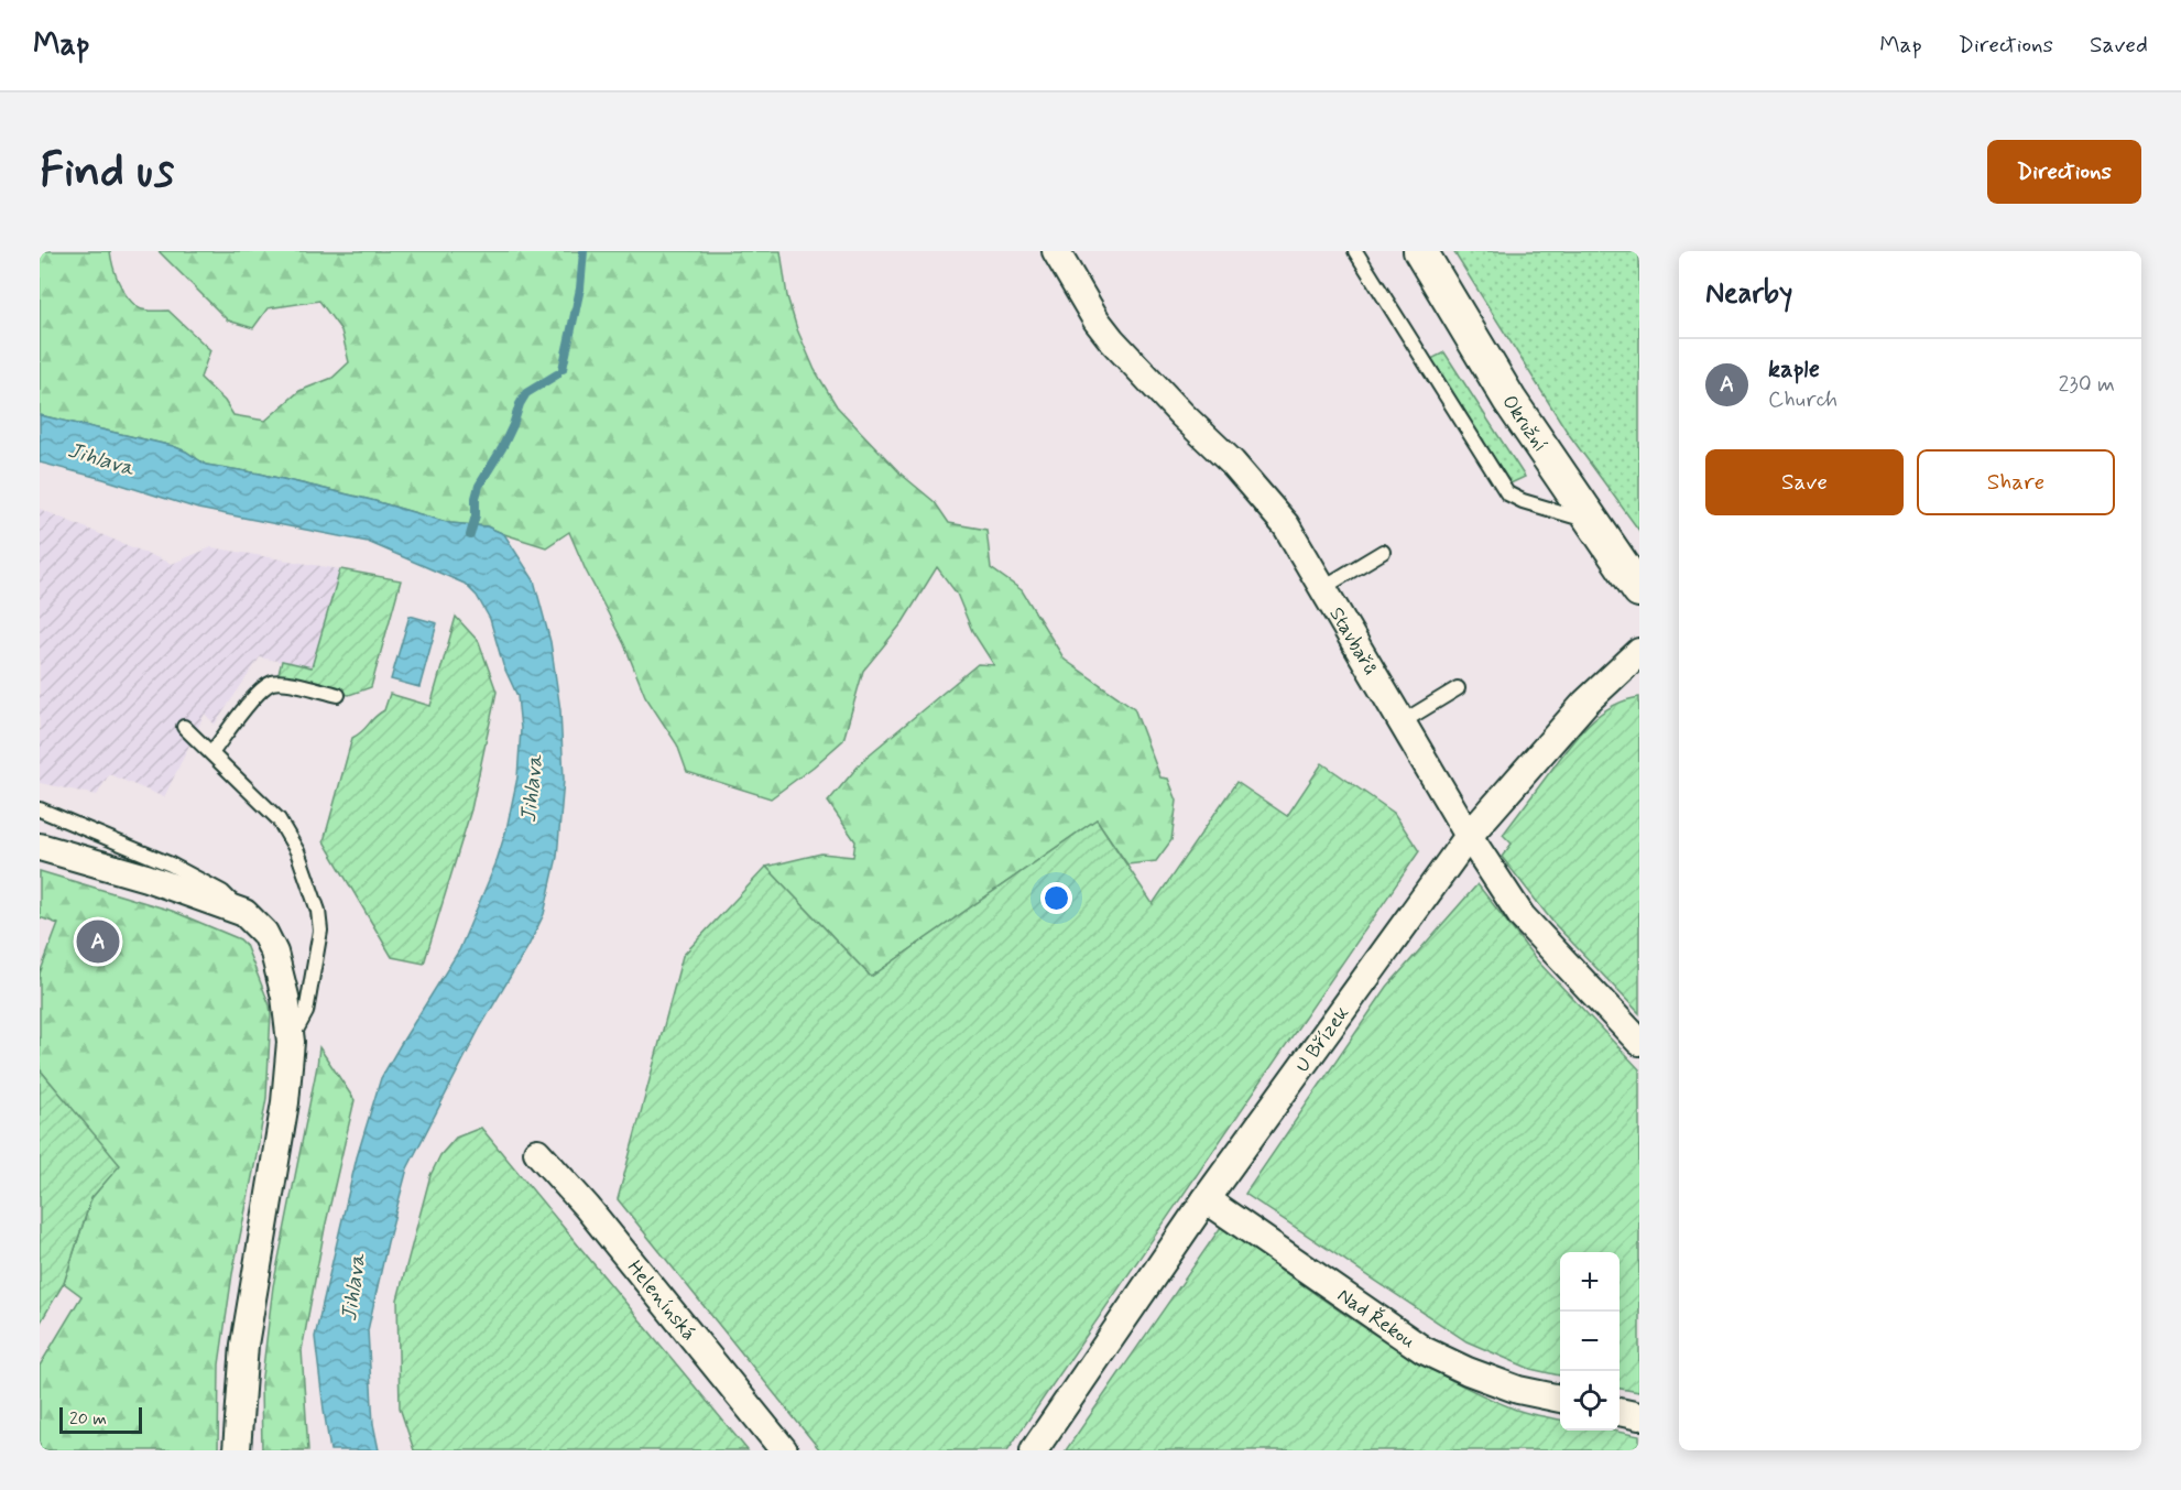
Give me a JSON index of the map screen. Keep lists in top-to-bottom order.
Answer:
{
  "streets": {
    "street": [
      "Okružní",
      "Stavbařů",
      "U Břízek",
      "Helenínská",
      "Nad Řekou"
    ]
  },
  "crossings": [
    ["Stavbařů", "U Břízek"],
    ["U Břízek", "Nad Řekou"]
  ],
  "water": ["Jihlava"],
  "scale_bar": "20 m",
  "page": {
    "header": "Map",
    "nav": ["Map", "Directions", "Saved"],
    "buttons": [
      "Directions",
      ["Save", "Share"]
    ],
    "title": "Find us",
    "heading": "Nearby",
    "list": [
      {
        "mark": "A",
        "name": "kaple",
        "note": "Church",
        "value": "230 m"
      }
    ],
    "pins": "A",
    "map_buttons": ["+", "−"],
    "scale": "20 m"
  }
}
